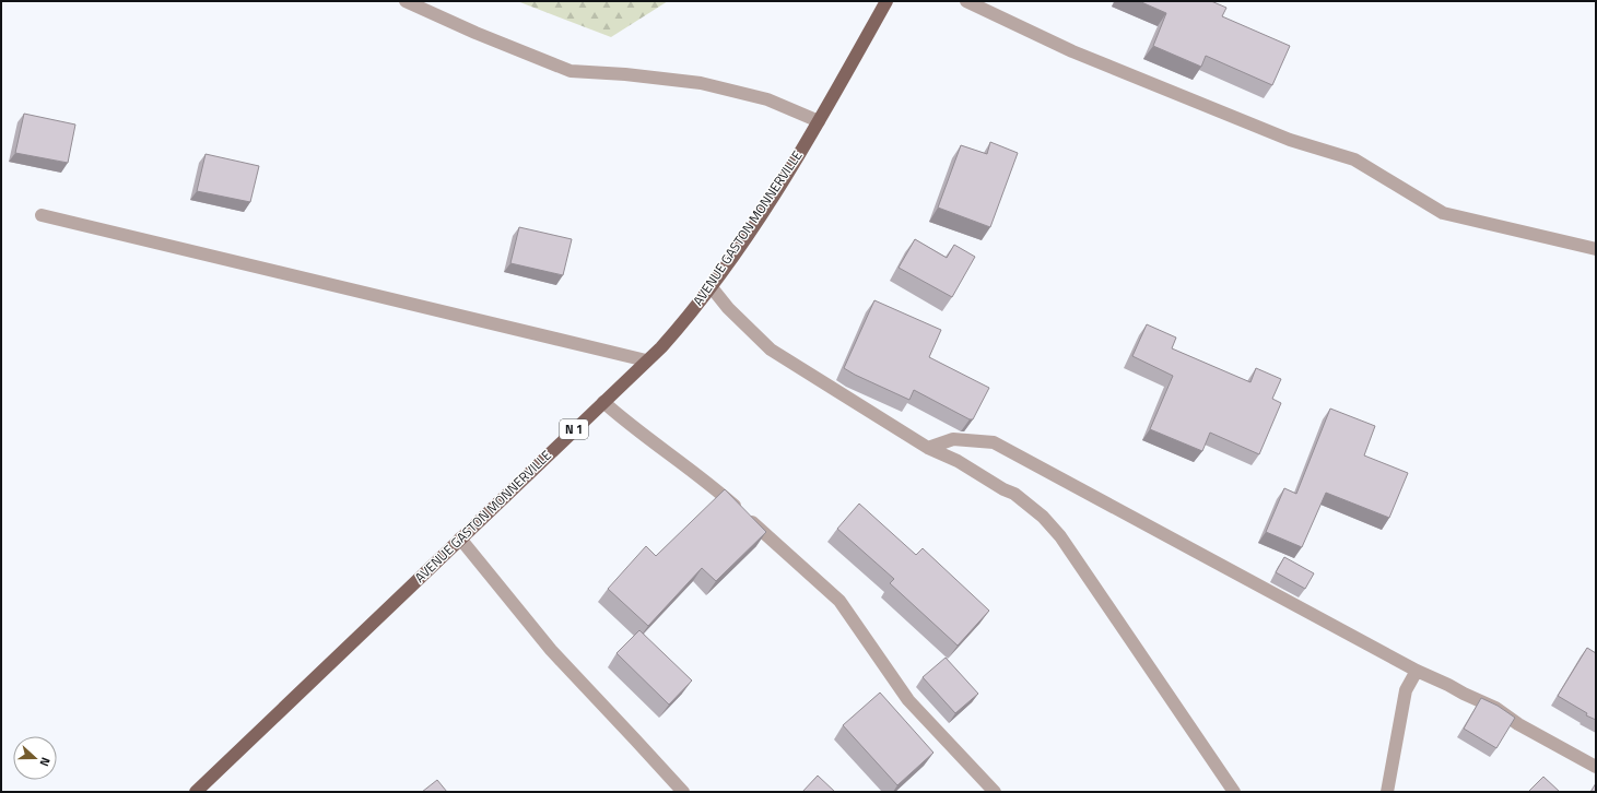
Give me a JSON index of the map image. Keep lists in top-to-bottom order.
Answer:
{
  "streets": {
    "main road": ["AVENUE GASTON MONNERVILLE", "N 1"]
  },
  "north": "right"
}
